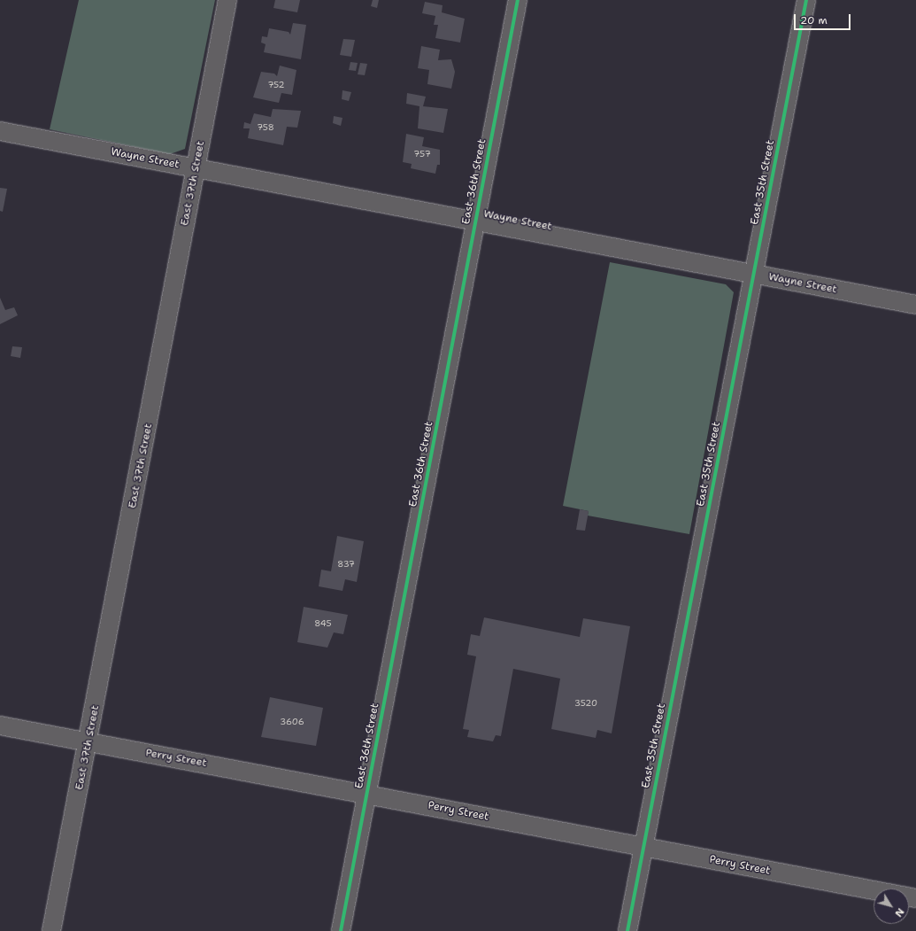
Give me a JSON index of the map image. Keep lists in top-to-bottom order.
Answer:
{
  "streets": {
    "street": [
      "Wayne Street",
      "East 36th Street",
      "East 35th Street",
      "East 37th Street",
      "Perry Street"
    ]
  },
  "crossings": [
    ["Wayne Street", "East 36th Street"],
    ["Wayne Street", "East 35th Street"],
    ["Wayne Street", "East 37th Street"],
    ["East 36th Street", "Perry Street"],
    ["East 35th Street", "Perry Street"],
    ["East 37th Street", "Perry Street"]
  ],
  "house_numbers": [
    "752",
    "758",
    "757",
    "837",
    "845",
    "3520",
    "3606"
  ],
  "scale_bar": "20 m",
  "north": "bottom right"
}
